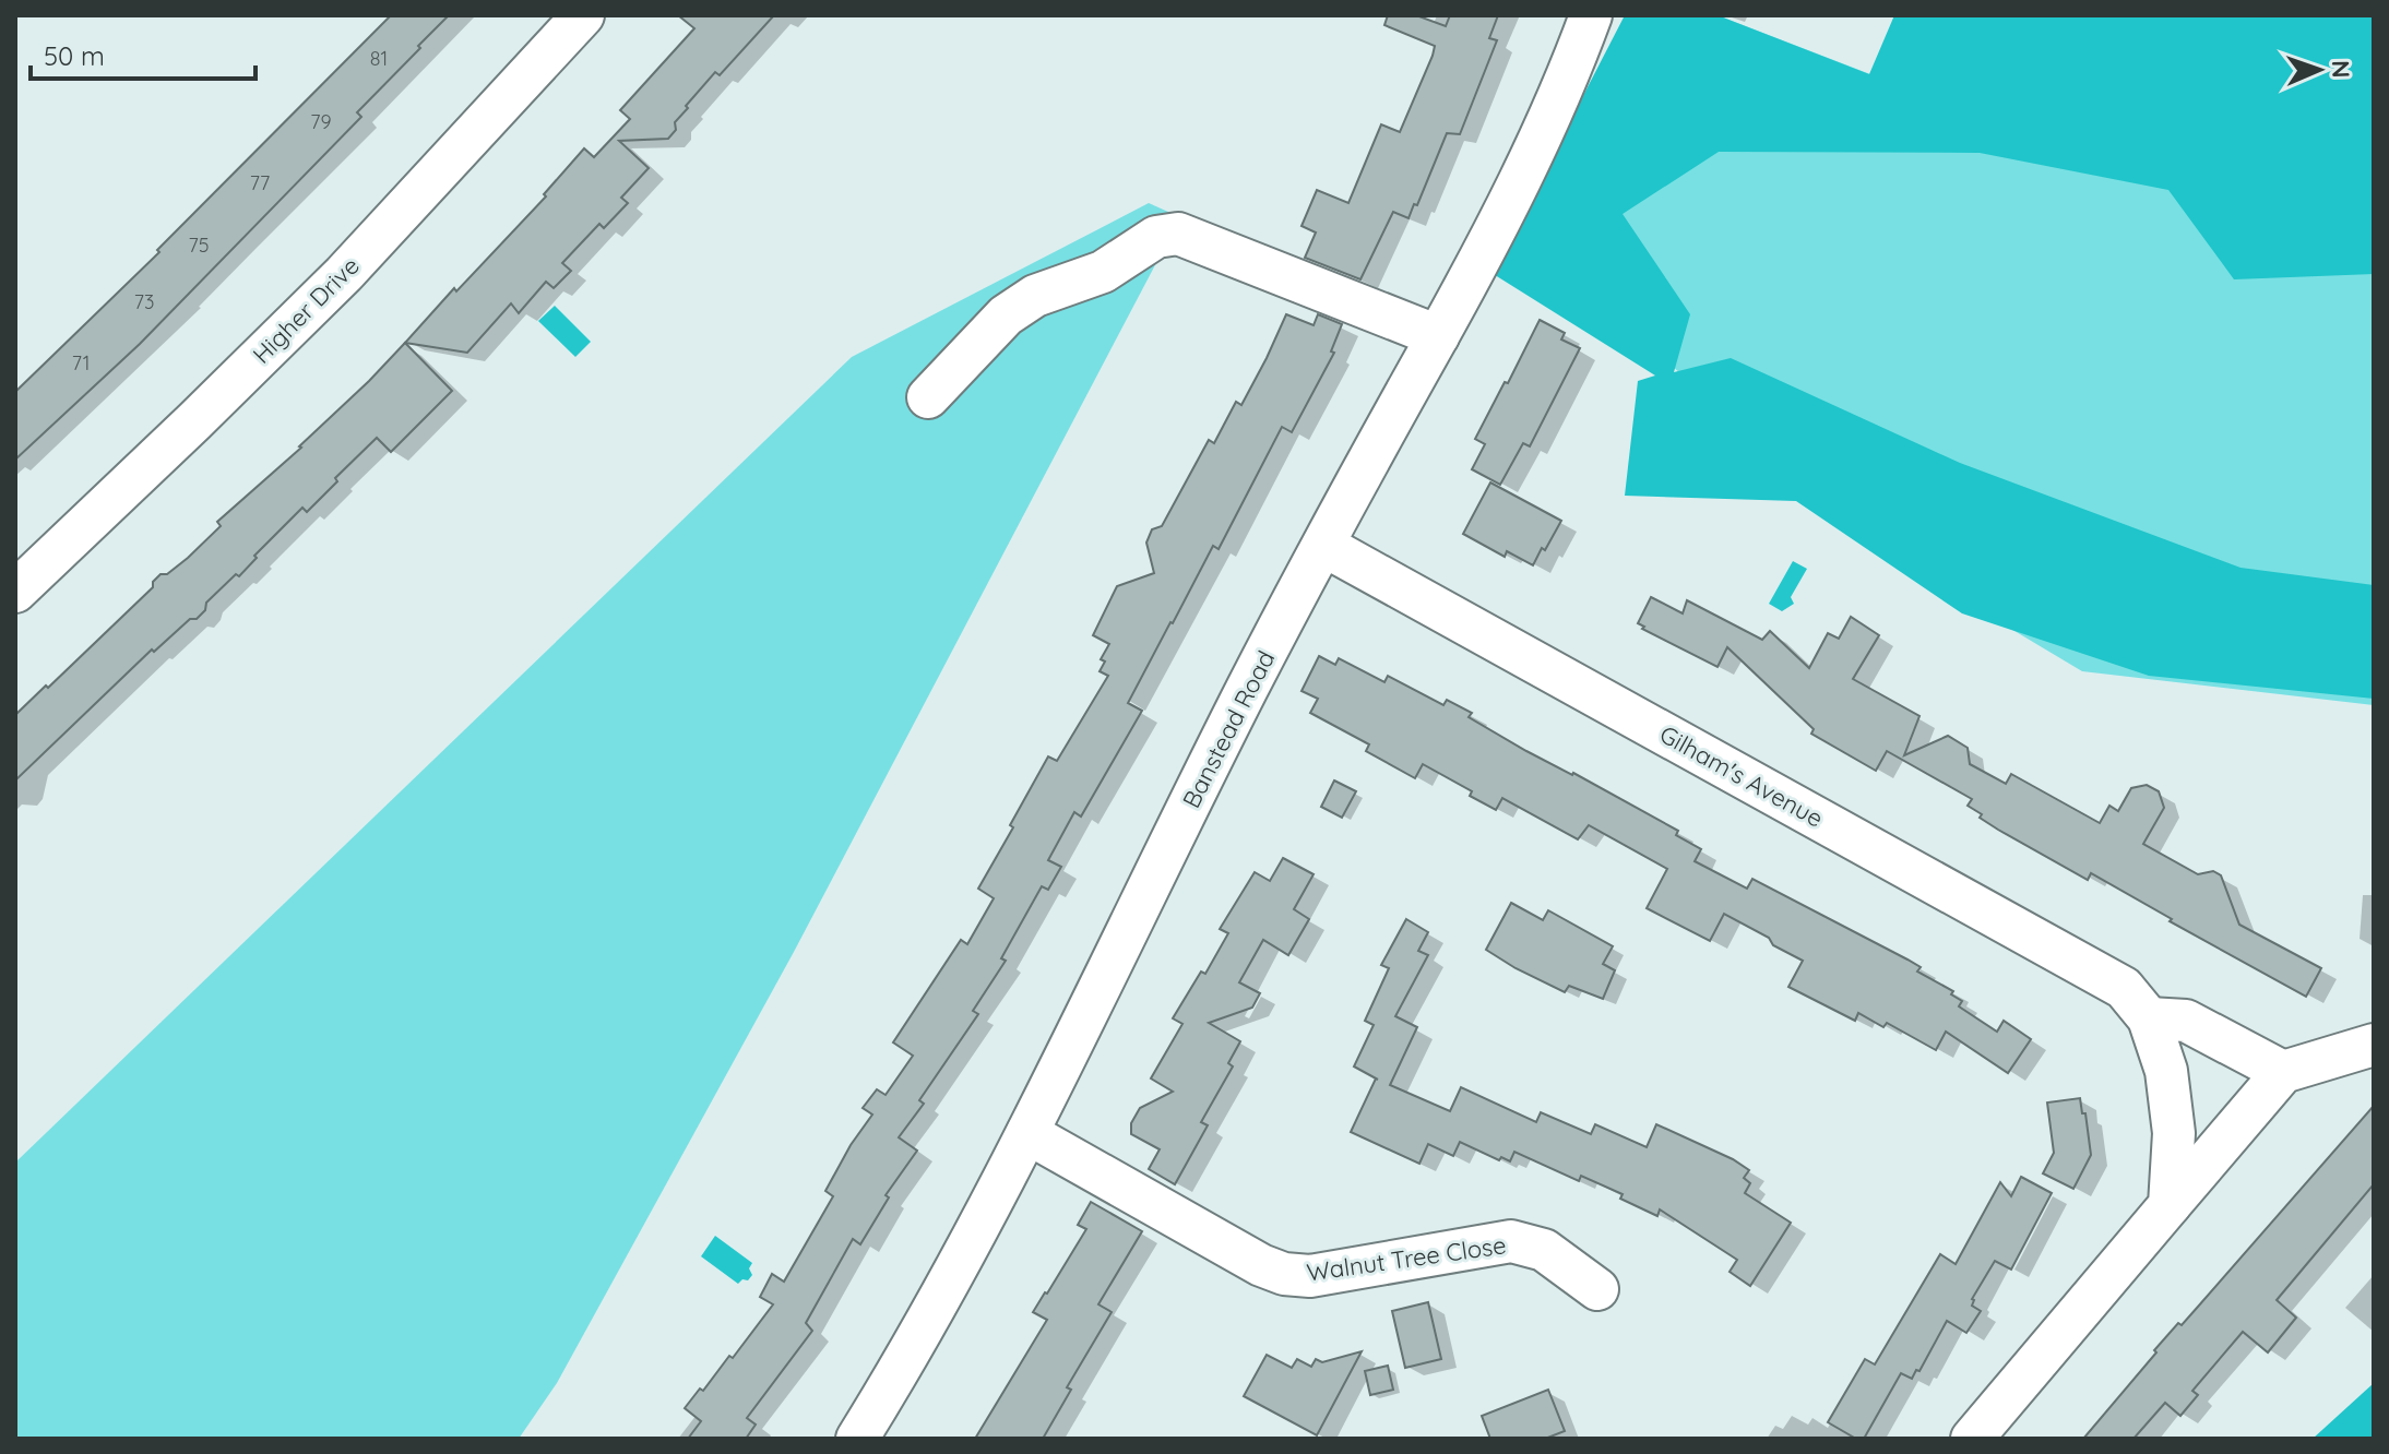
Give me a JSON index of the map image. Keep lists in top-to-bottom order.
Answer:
{
  "streets": {
    "street": [
      "Higher Drive",
      "Banstead Road",
      "Gilham's Avenue",
      "Walnut Tree Close"
    ]
  },
  "crossings": [
    ["Banstead Road", "Gilham's Avenue"],
    ["Banstead Road", "Walnut Tree Close"]
  ],
  "house_numbers": [
    "81",
    "79",
    "77",
    "75",
    "73",
    "71"
  ],
  "scale_bar": "50 m",
  "north": "right"
}
